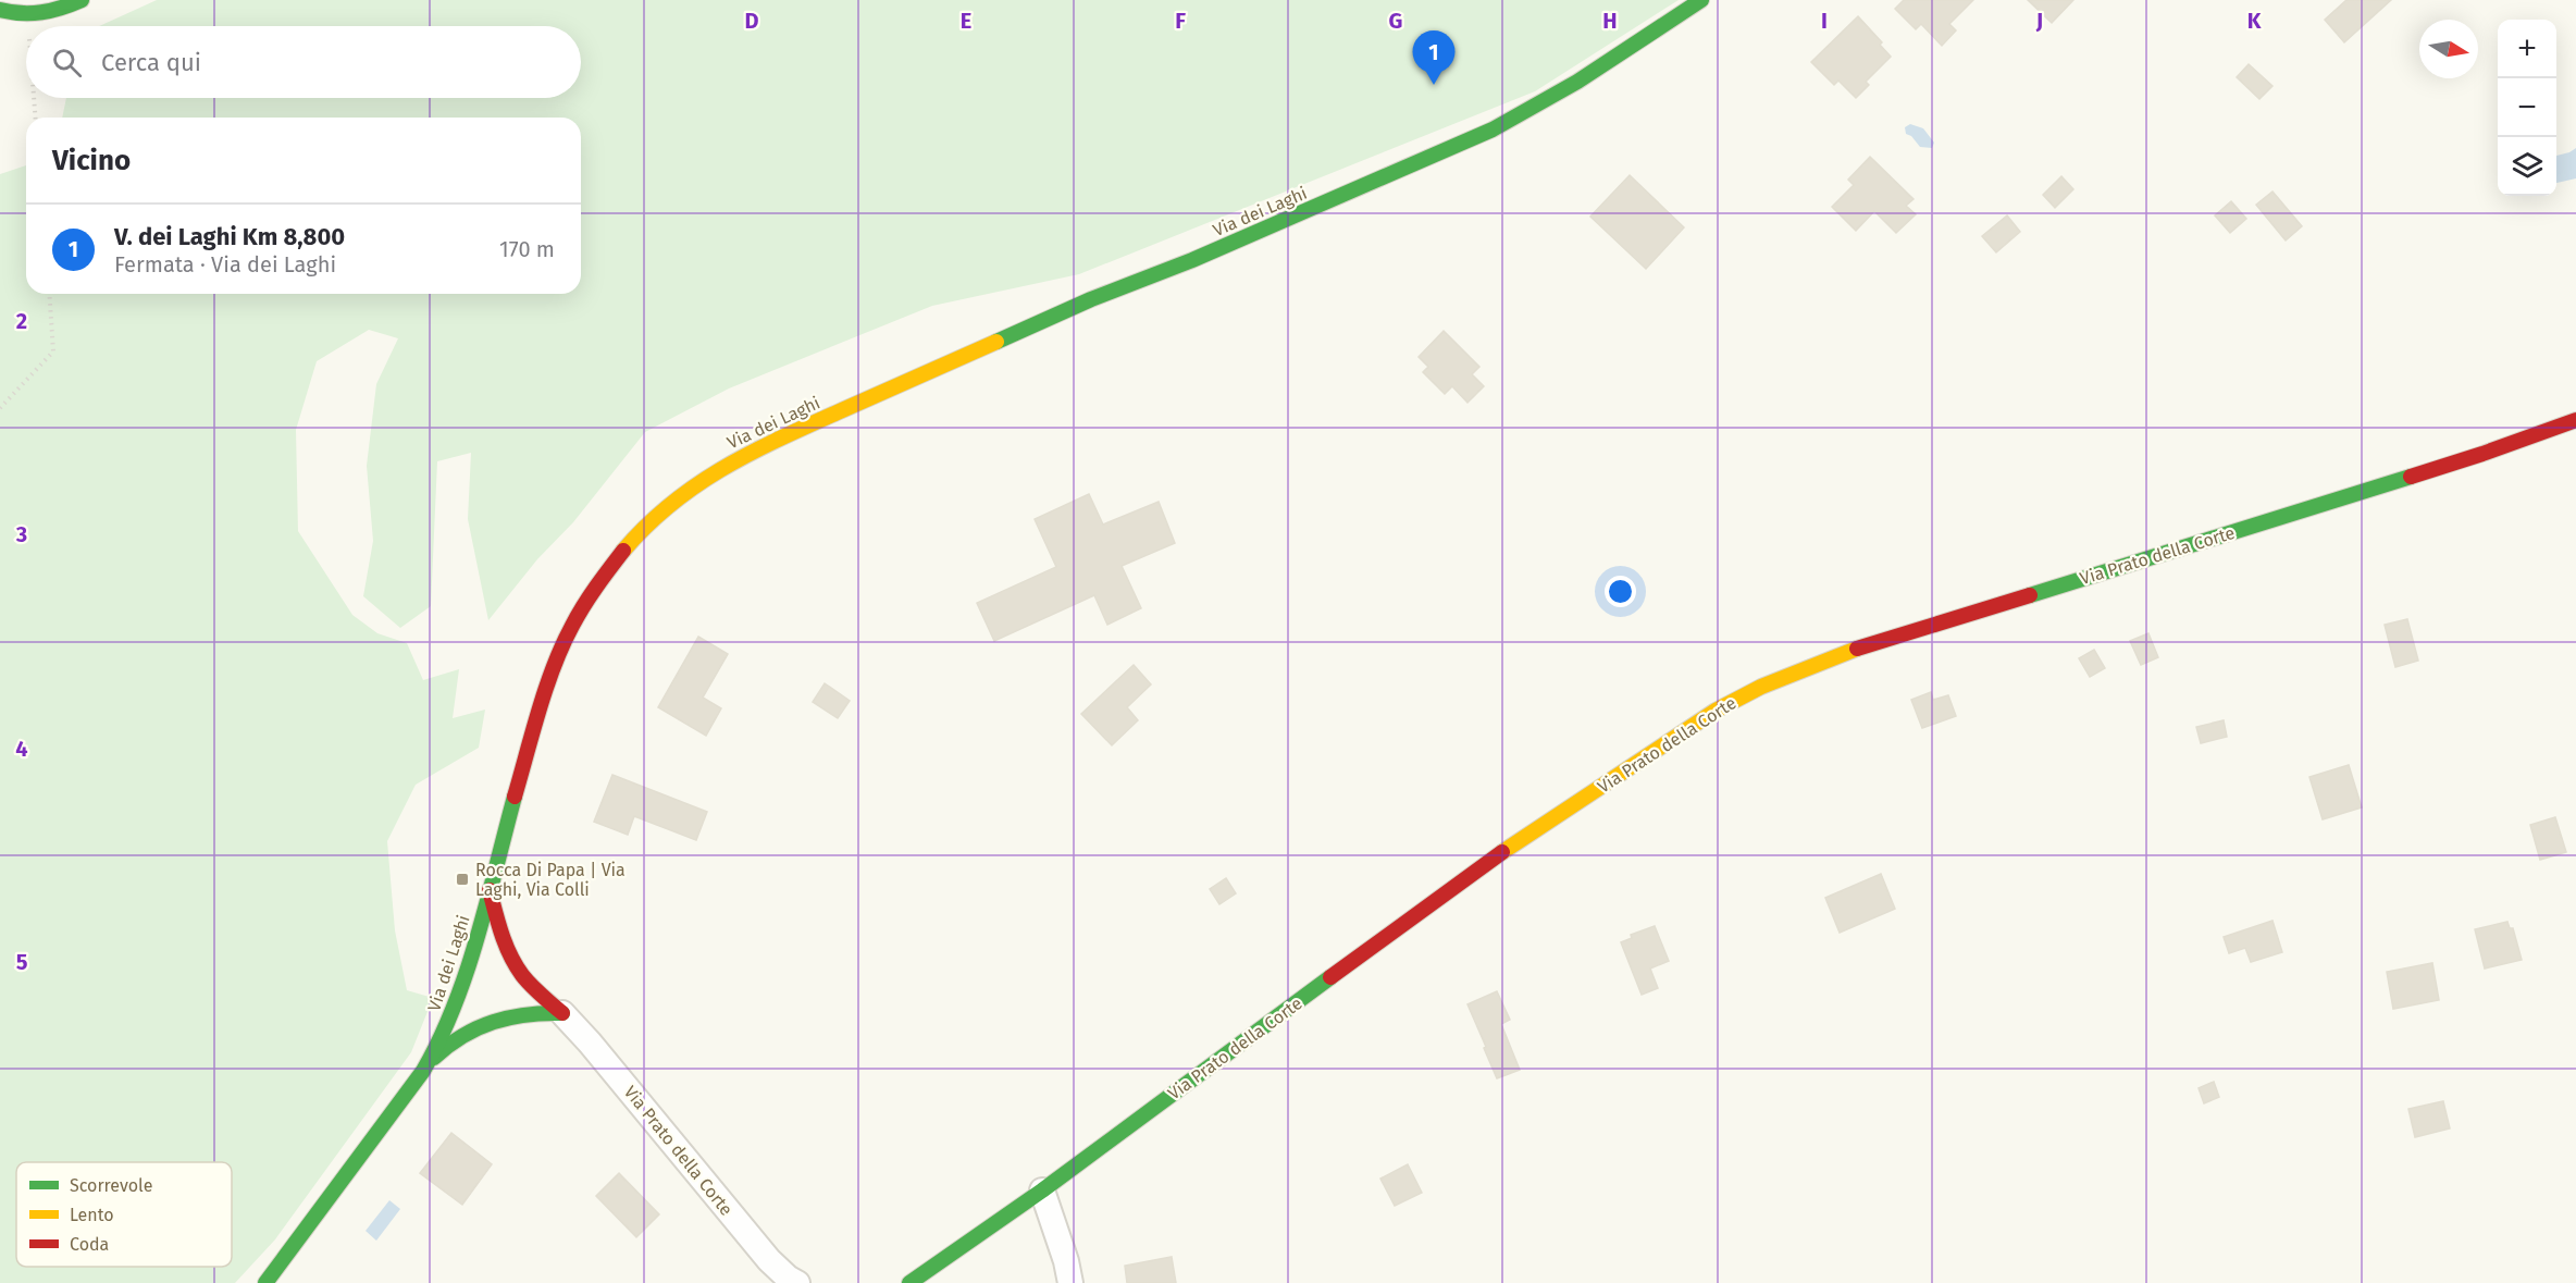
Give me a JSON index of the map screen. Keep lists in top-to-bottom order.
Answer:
{
  "streets": {
    "street": ["Via dei Laghi", "Via Prato della Corte"]
  },
  "places": {
    "transit": ["Rocca Di Papa | Via Laghi, Via Colli"]
  },
  "legend": ["Scorrevole", "Lento", "Coda"],
  "north": "right",
  "page": {
    "map_buttons": ["+", "−"],
    "search": "Cerca qui",
    "pins": "1",
    "heading": "Vicino",
    "list": [
      {
        "mark": "1",
        "name": "V. dei Laghi Km 8,800",
        "note": "Fermata · Via dei Laghi",
        "value": "170 m"
      }
    ]
  },
  "grid": {
    "columns": [
      "D",
      "E",
      "F",
      "G",
      "H",
      "I",
      "J",
      "K"
    ],
    "rows": [
      "2",
      "3",
      "4",
      "5"
    ]
  }
}
